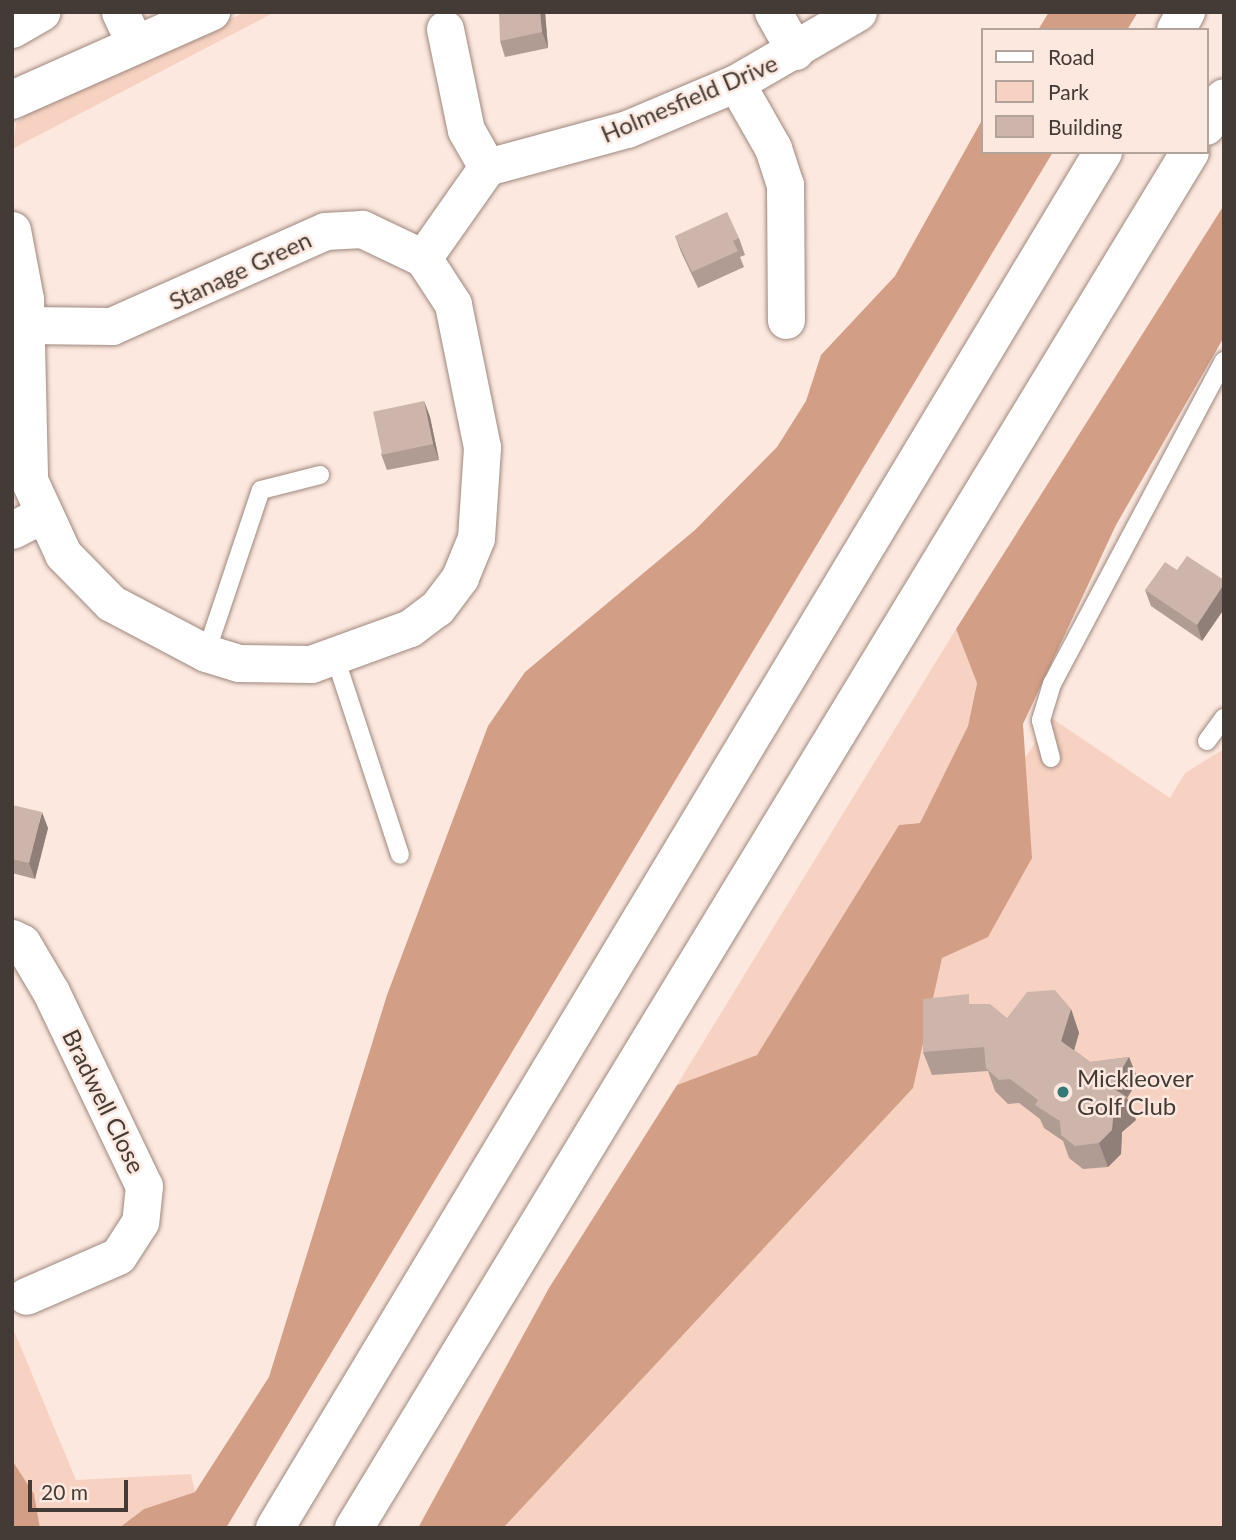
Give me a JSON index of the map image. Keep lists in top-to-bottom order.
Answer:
{
  "streets": {
    "street": ["Holmesfield Drive", "Stanage Green", "Bradwell Close"]
  },
  "places": ["Mickleover Golf Club"],
  "legend": ["Road", "Park", "Building"],
  "scale_bar": "20 m"
}
